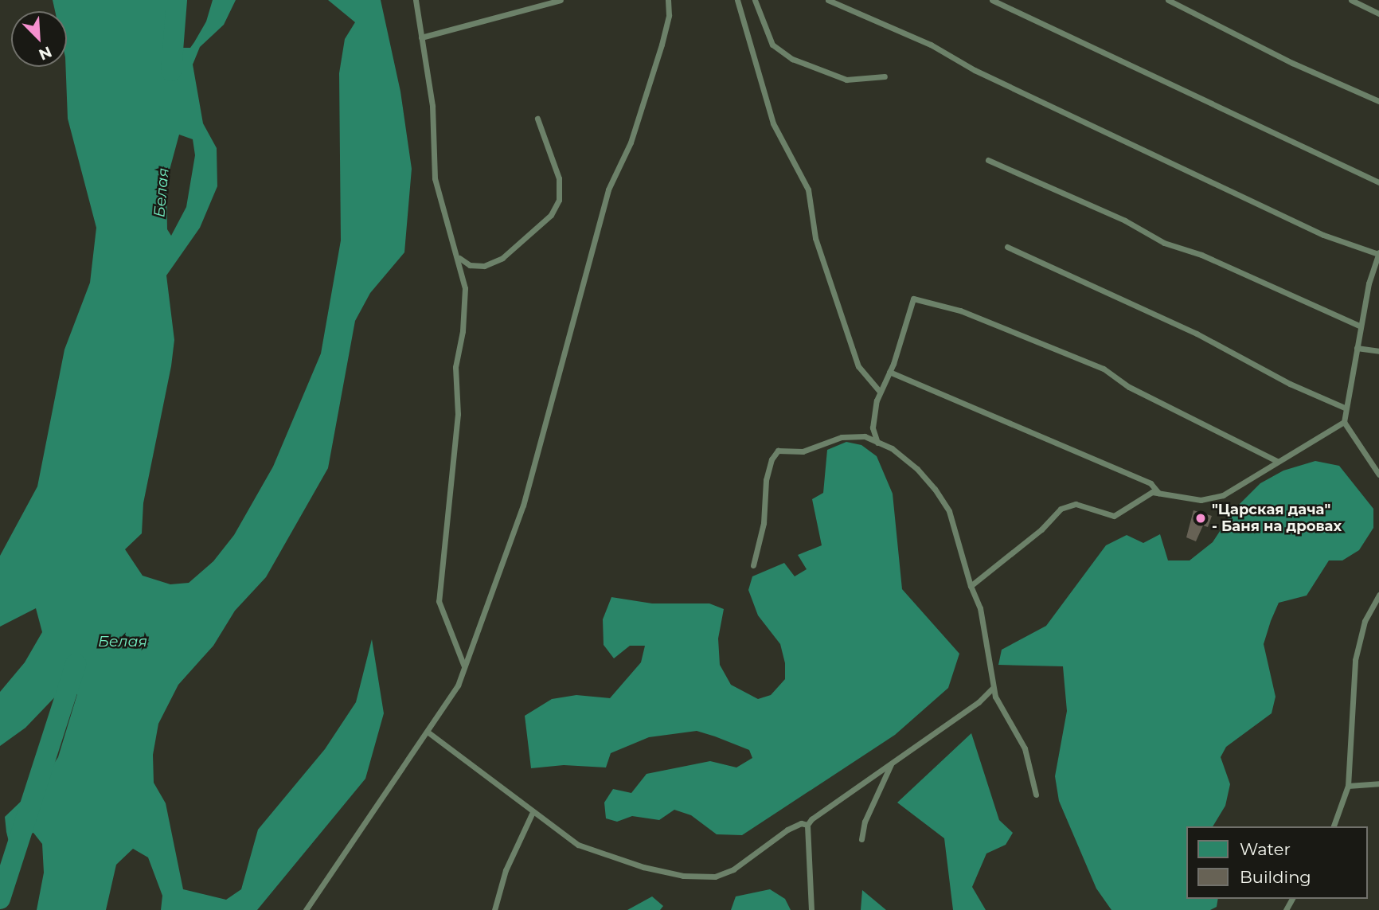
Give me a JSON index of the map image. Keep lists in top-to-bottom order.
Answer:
{
  "water": ["Белая"],
  "places": ["\"Царская дача\" - Баня на дровах"],
  "legend": ["Water", "Building"],
  "north": "bottom right"
}
